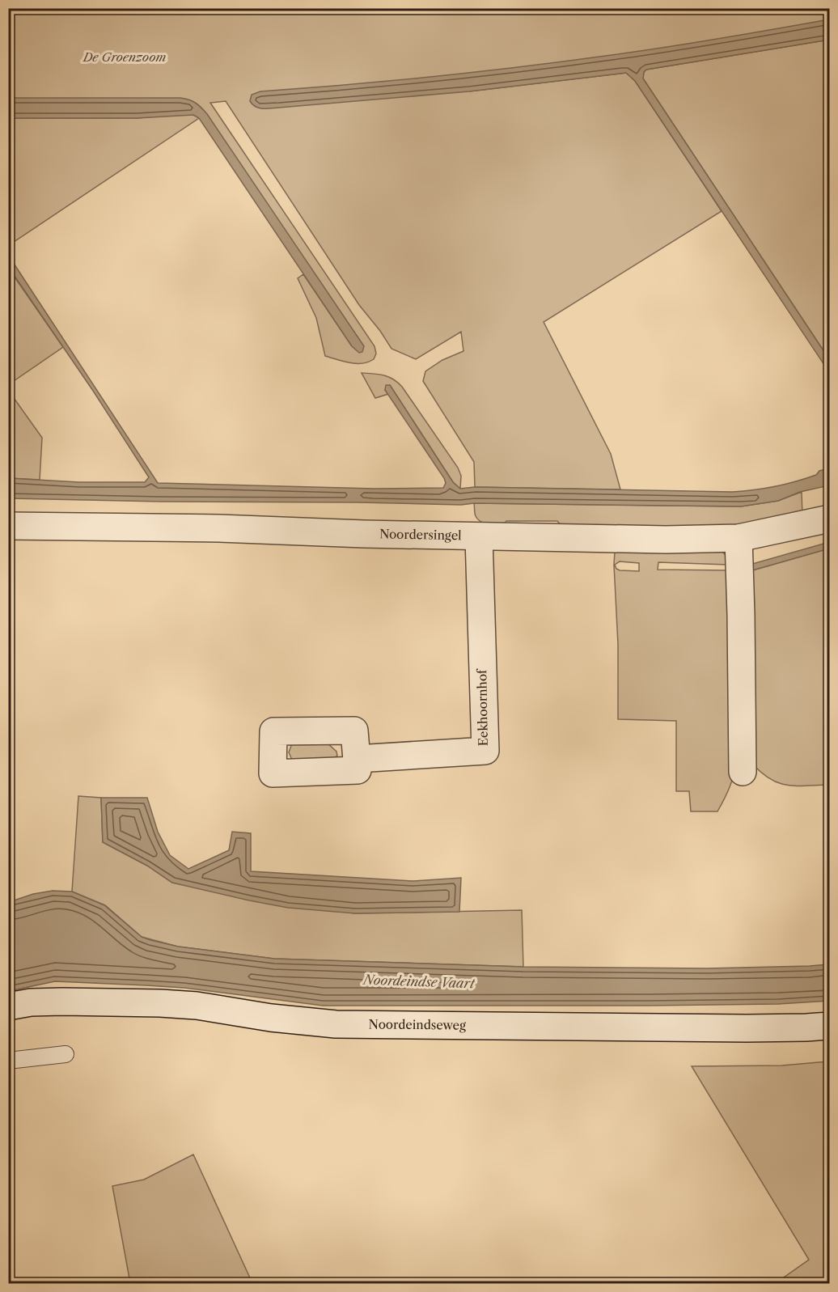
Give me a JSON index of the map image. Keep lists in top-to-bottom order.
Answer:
{
  "streets": {
    "street": ["Noordersingel", "Eekhoornhof", "Noordeindseweg"]
  },
  "crossings": [
    ["Noordersingel", "Eekhoornhof"]
  ],
  "water": ["Noordeindse Vaart"],
  "parks": ["De Groenzoom"]
}
